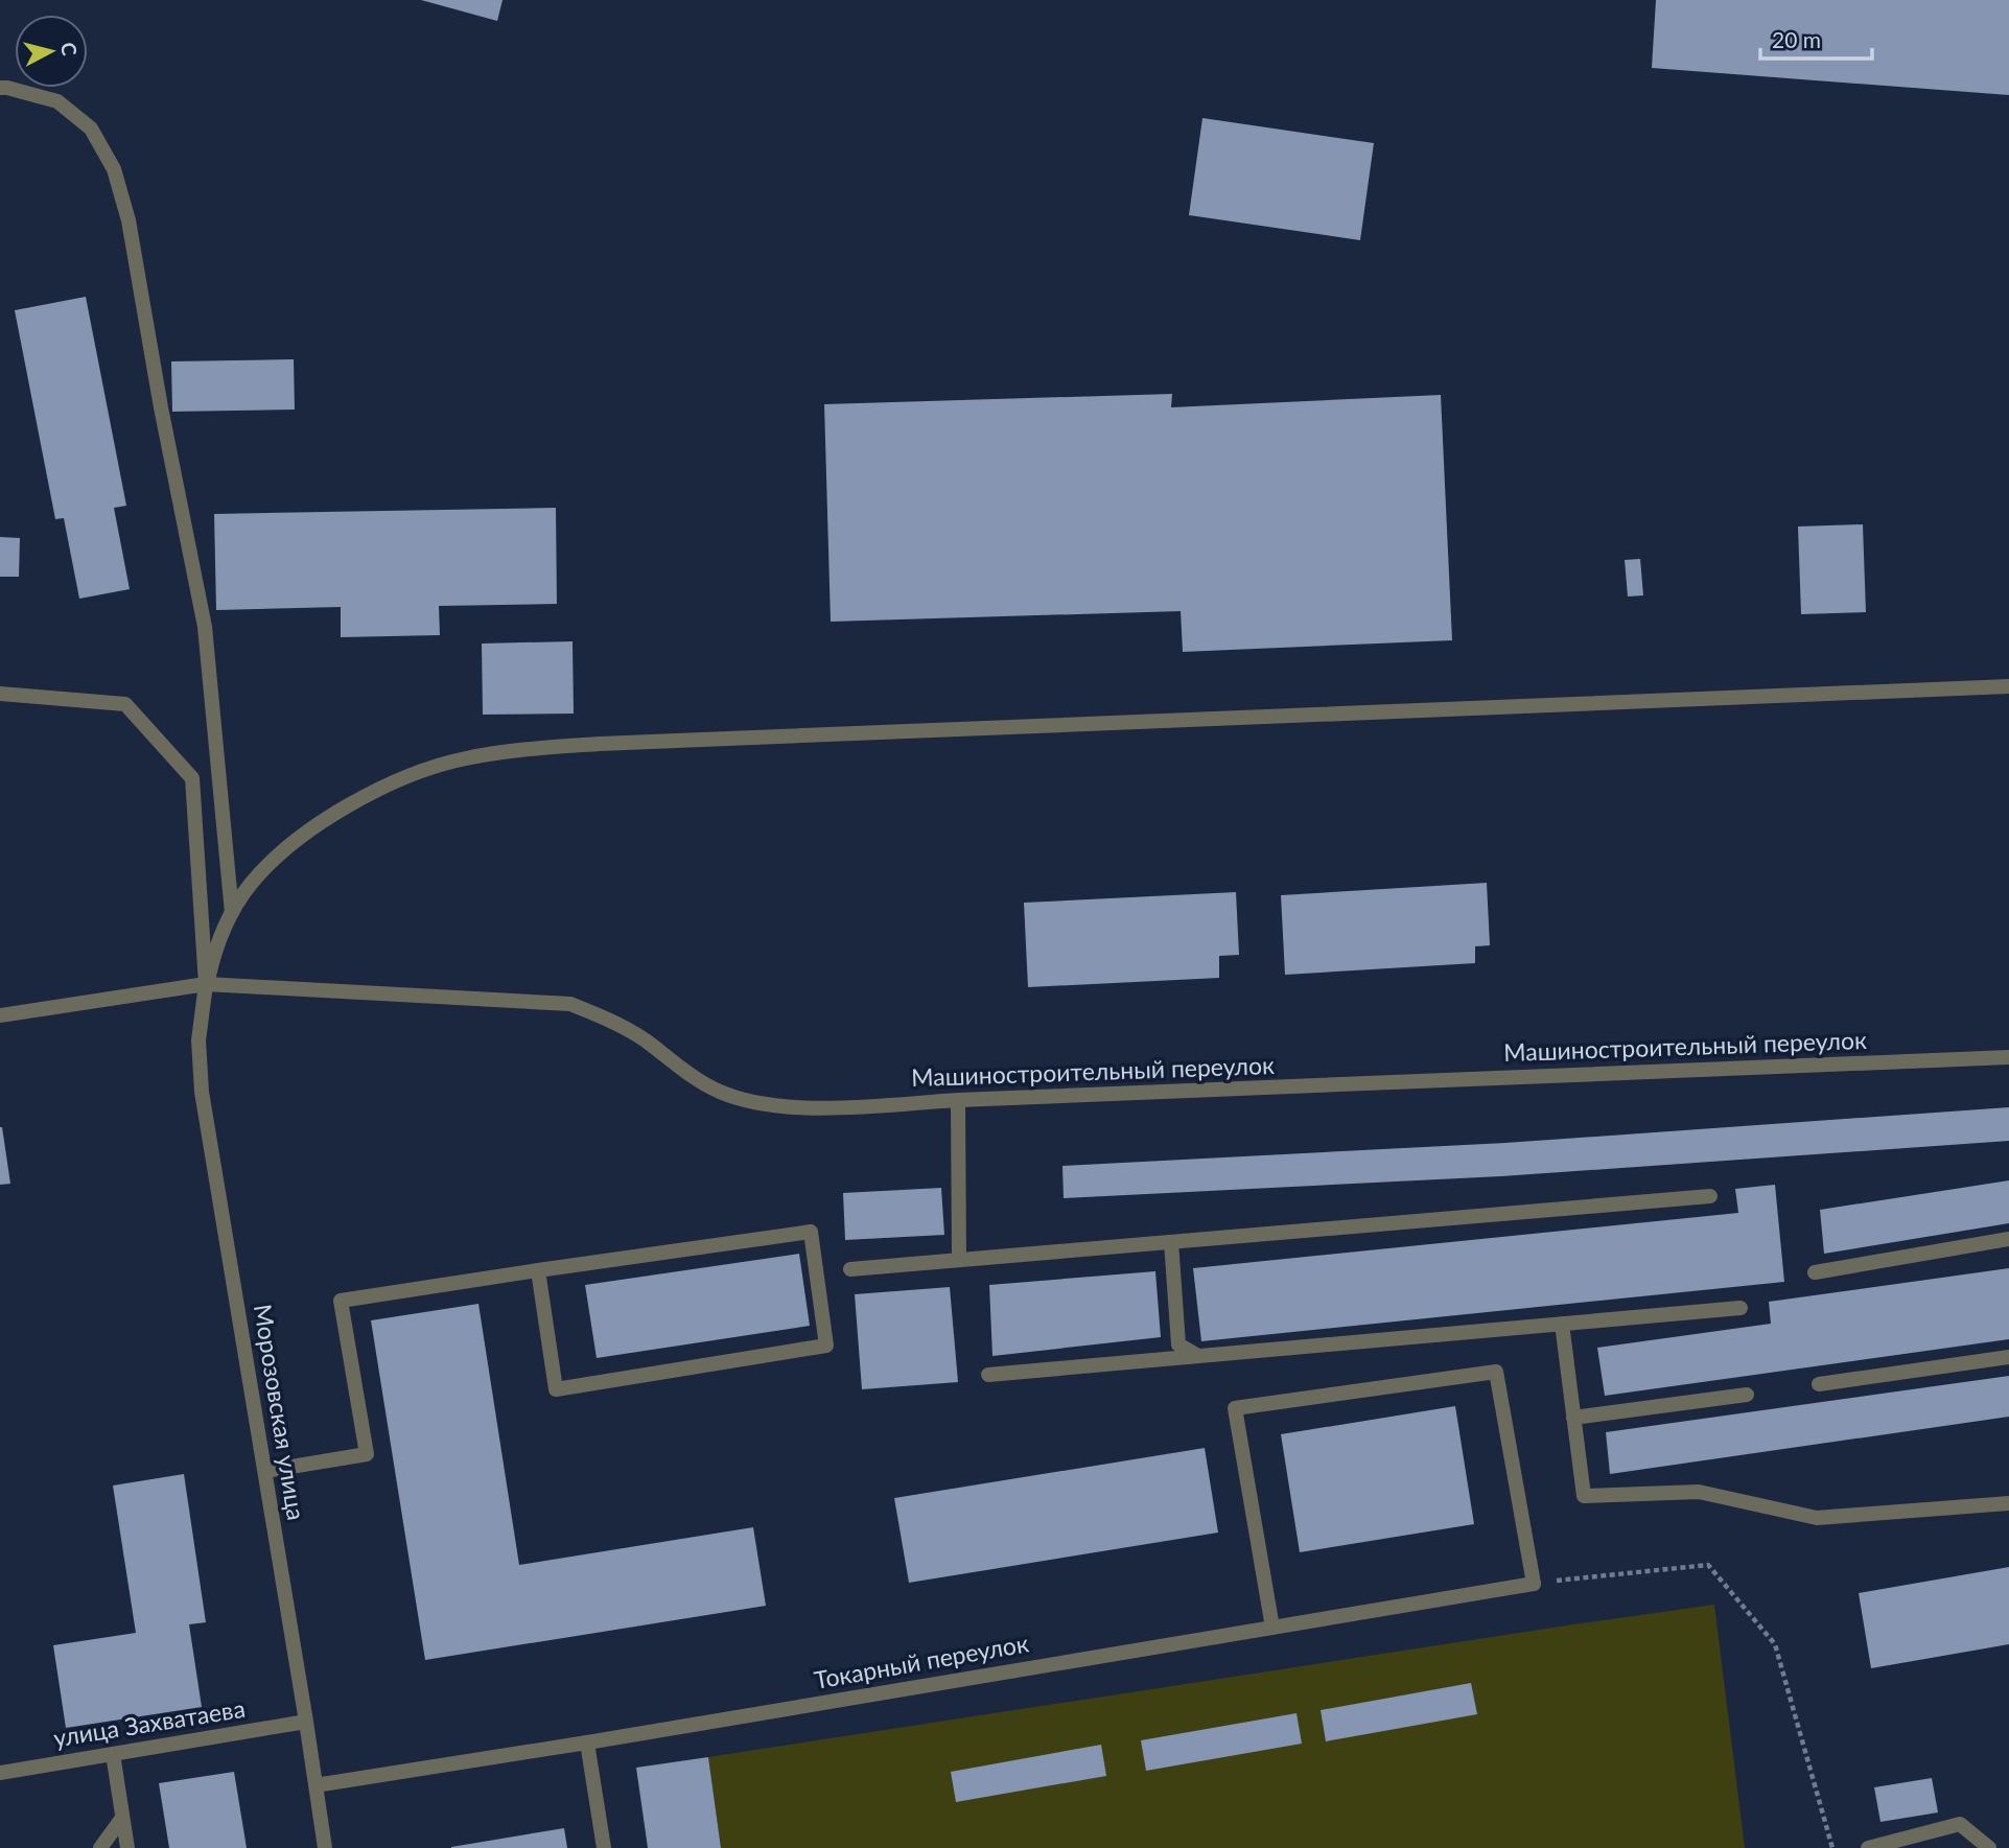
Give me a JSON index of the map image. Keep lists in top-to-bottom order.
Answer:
{
  "streets": {
    "street": [
      "Машиностроительный переулок",
      "Морозовская улица",
      "Токарный переулок",
      "улица Захватаева"
    ]
  },
  "crossings": [
    ["Машиностроительный переулок", "Морозовская улица"],
    ["Морозовская улица", "Токарный переулок"],
    ["Морозовская улица", "улица Захватаева"]
  ],
  "scale_bar": "20 m",
  "north": "right"
}
